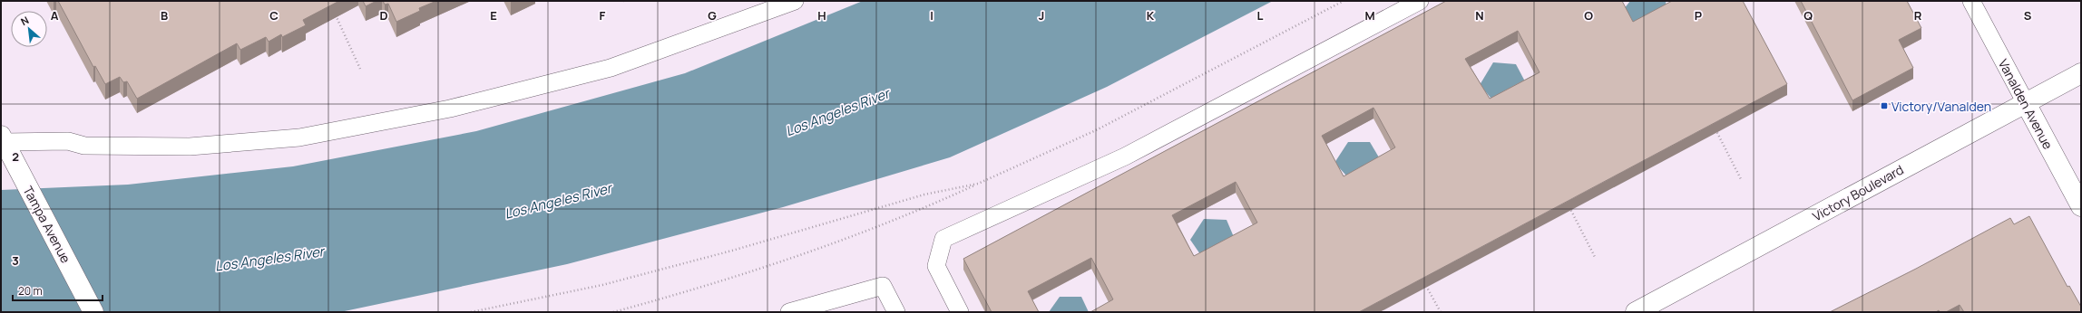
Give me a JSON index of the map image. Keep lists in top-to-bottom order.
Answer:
{
  "streets": {
    "main road": ["Vanalden Avenue", "Victory Boulevard", "Tampa Avenue"]
  },
  "crossings": [
    ["Vanalden Avenue", "Victory Boulevard"]
  ],
  "water": ["Los Angeles River"],
  "places": {
    "transit": ["Victory/Vanalden"]
  },
  "scale_bar": "20 m",
  "north": "top left",
  "grid": {
    "columns": [
      "A",
      "B",
      "C",
      "D",
      "E",
      "F",
      "G",
      "H",
      "I",
      "J",
      "K",
      "L",
      "M",
      "N",
      "O",
      "P",
      "Q",
      "R",
      "S"
    ],
    "rows": ["2", "3"]
  }
}
